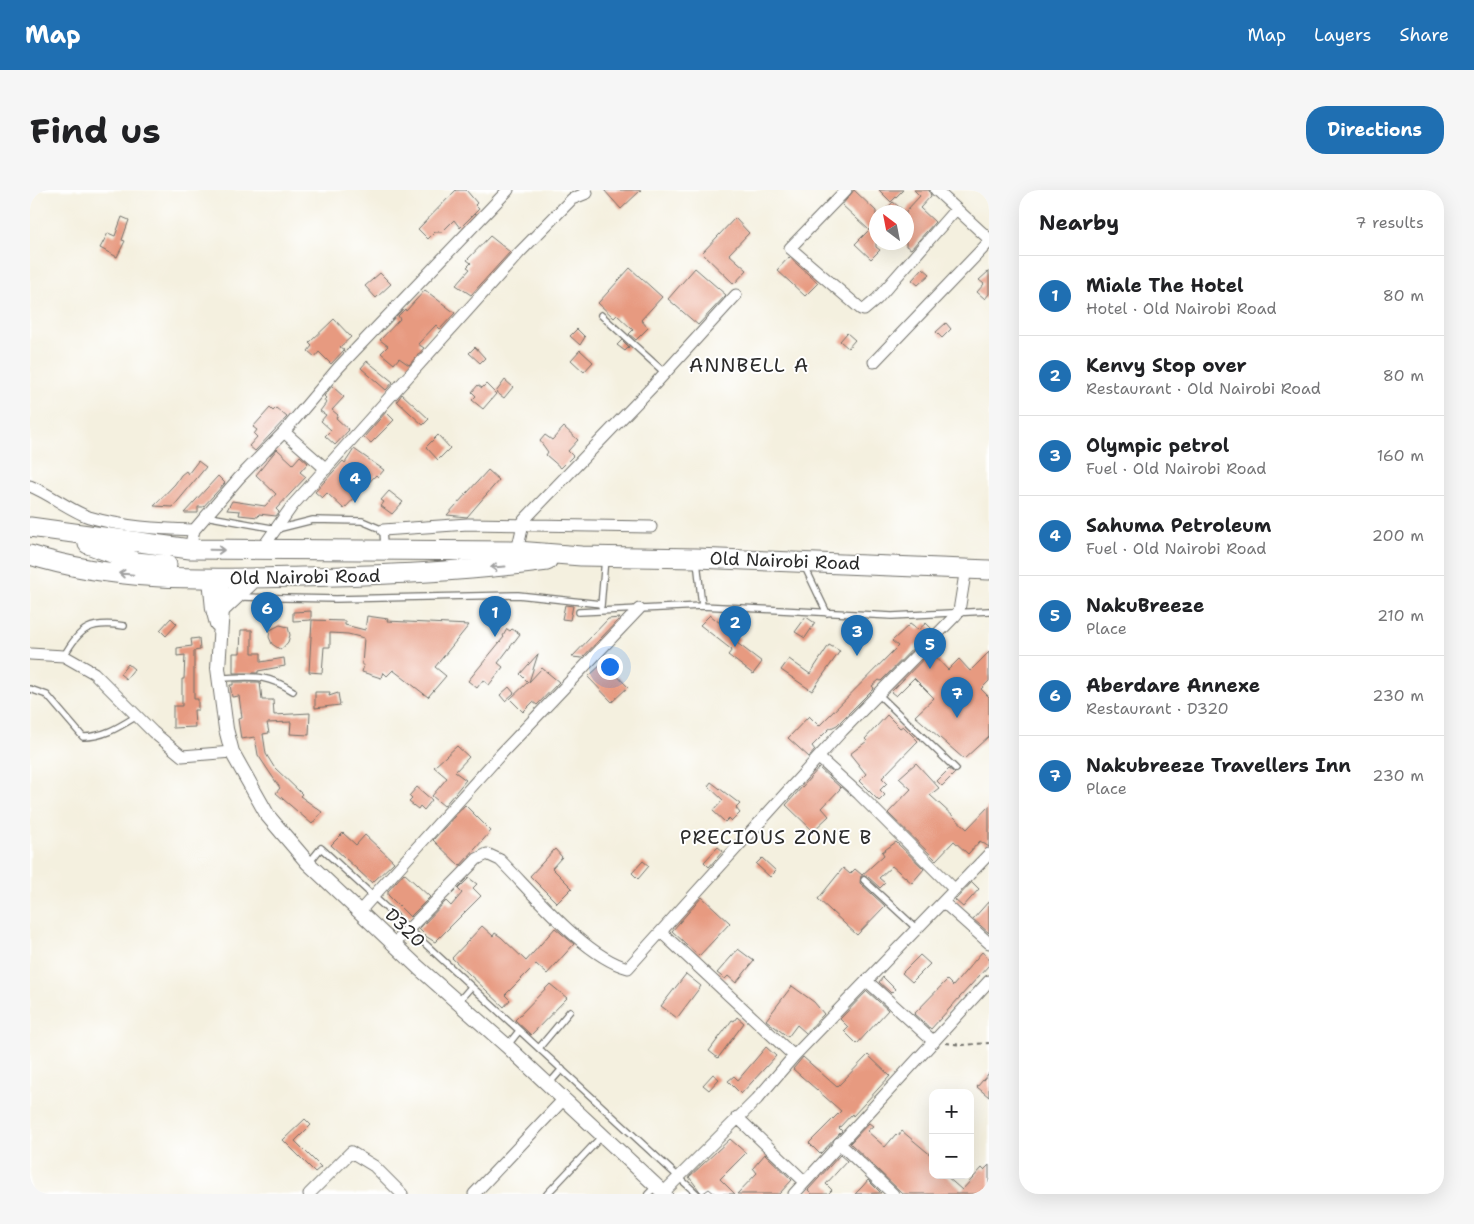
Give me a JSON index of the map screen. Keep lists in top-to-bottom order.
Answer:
{
  "streets": {
    "highway": ["Old Nairobi Road"],
    "street": ["D320"]
  },
  "crossings": [
    ["Old Nairobi Road", "D320"]
  ],
  "districts": ["ANNBELL A", "PRECIOUS ZONE B"],
  "north": "top left",
  "page": {
    "header": "Map",
    "nav": ["Map", "Layers", "Share"],
    "buttons": "Directions",
    "title": "Find us",
    "heading": ["Nearby", "7 results"],
    "list": [
      {
        "mark": "1",
        "name": "Miale The Hotel",
        "note": "Hotel · Old Nairobi Road",
        "value": "80 m"
      },
      {
        "mark": "2",
        "name": "Kenvy Stop over",
        "note": "Restaurant · Old Nairobi Road",
        "value": "80 m"
      },
      {
        "mark": "3",
        "name": "Olympic petrol",
        "note": "Fuel · Old Nairobi Road",
        "value": "160 m"
      },
      {
        "mark": "4",
        "name": "Sahuma Petroleum",
        "note": "Fuel · Old Nairobi Road",
        "value": "200 m"
      },
      {
        "mark": "5",
        "name": "NakuBreeze",
        "note": "Place",
        "value": "210 m"
      },
      {
        "mark": "6",
        "name": "Aberdare Annexe",
        "note": "Restaurant · D320",
        "value": "230 m"
      },
      {
        "mark": "7",
        "name": "Nakubreeze Travellers Inn",
        "note": "Place",
        "value": "230 m"
      }
    ],
    "pins": [
      "4",
      "6",
      "1",
      "2",
      "3",
      "5",
      "7"
    ],
    "map_buttons": ["+", "−"]
  }
}
